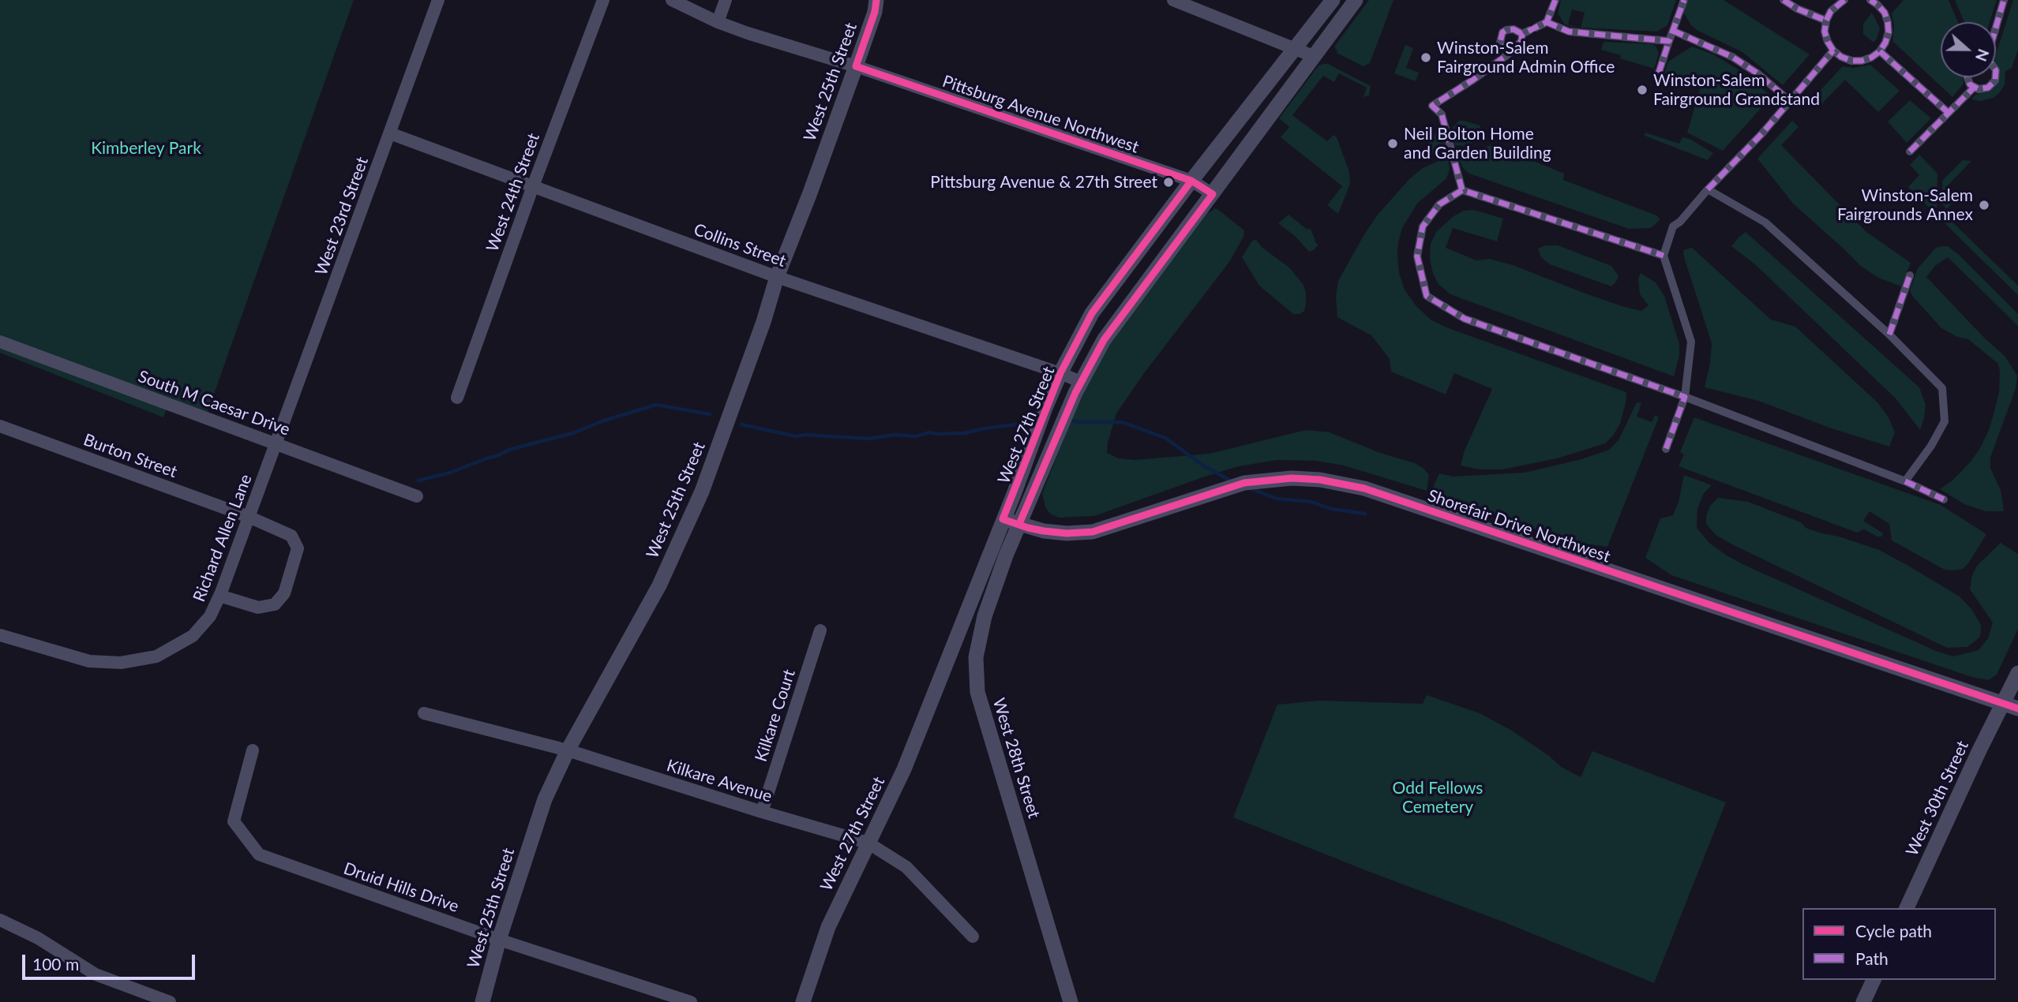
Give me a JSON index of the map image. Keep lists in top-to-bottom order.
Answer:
{
  "streets": {
    "street": [
      "West 25th Street",
      "Pittsburg Avenue Northwest",
      "West 24th Street",
      "West 23rd Street",
      "Collins Street",
      "South M Caesar Drive",
      "West 27th Street",
      "Burton Street",
      "Shorefair Drive Northwest",
      "Richard Allen Lane",
      "Kilkare Court",
      "West 28th Street",
      "Kilkare Avenue",
      "West 30th Street",
      "Druid Hills Drive"
    ]
  },
  "crossings": [
    ["West 25th Street", "Pittsburg Avenue Northwest"],
    ["West 25th Street", "Collins Street"],
    ["West 25th Street", "Kilkare Avenue"],
    ["West 25th Street", "Druid Hills Drive"],
    ["Pittsburg Avenue Northwest", "West 27th Street"],
    ["West 24th Street", "Collins Street"],
    ["West 23rd Street", "Collins Street"],
    ["West 23rd Street", "South M Caesar Drive"],
    ["West 23rd Street", "Richard Allen Lane"],
    ["Collins Street", "West 27th Street"],
    ["South M Caesar Drive", "Richard Allen Lane"],
    ["West 27th Street", "Shorefair Drive Northwest"],
    ["West 27th Street", "West 28th Street"],
    ["West 27th Street", "Kilkare Avenue"],
    ["Burton Street", "Richard Allen Lane"],
    ["Shorefair Drive Northwest", "West 28th Street"],
    ["Shorefair Drive Northwest", "West 30th Street"],
    ["Kilkare Court", "Kilkare Avenue"]
  ],
  "parks": ["Kimberley Park", "Odd Fellows Cemetery"],
  "places": [
    "Winston-Salem Fairground Admin Office",
    "Winston-Salem Fairground Grandstand",
    "Neil Bolton Home and Garden Building",
    "Pittsburg Avenue & 27th Street",
    "Winston-Salem Fairgrounds Annex"
  ],
  "legend": ["Cycle path", "Path"],
  "scale_bar": "100 m",
  "north": "right"
}
